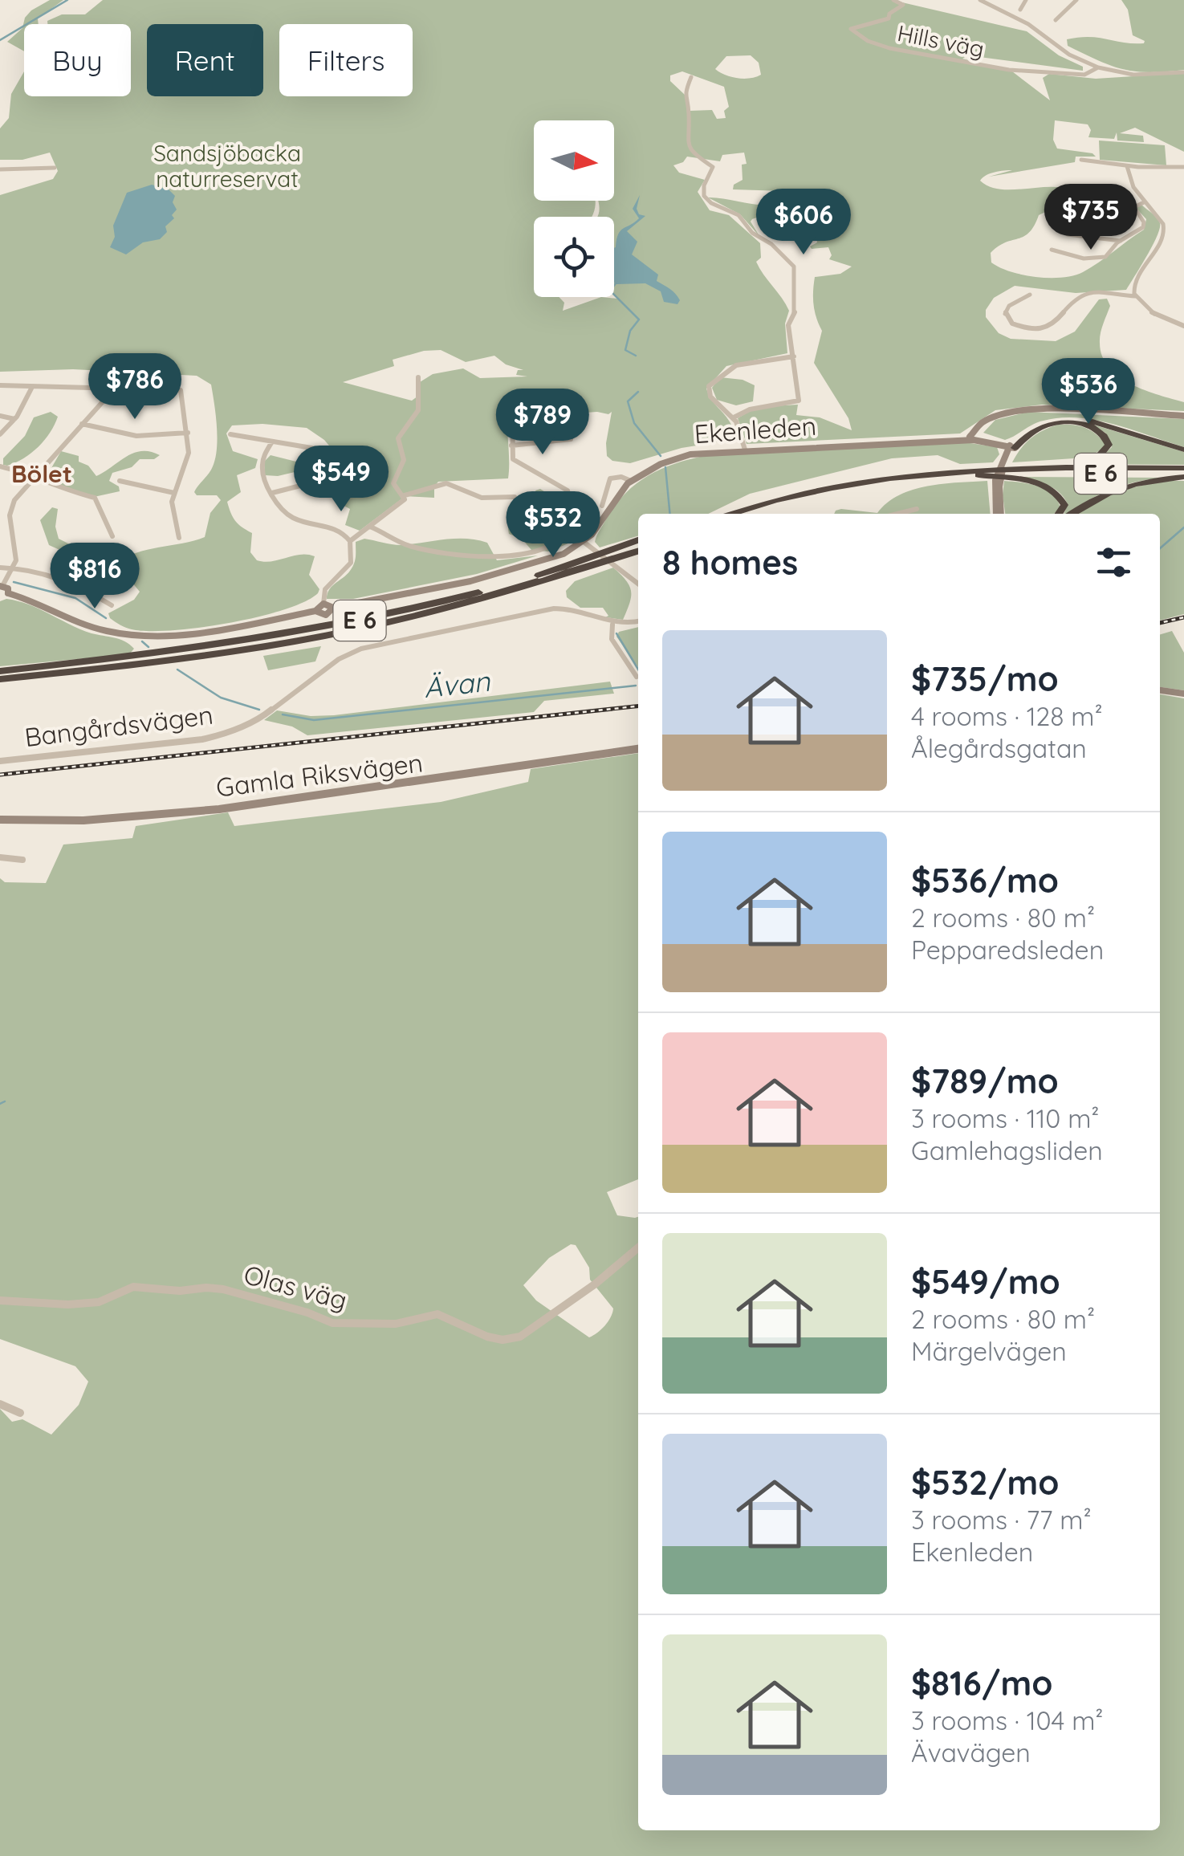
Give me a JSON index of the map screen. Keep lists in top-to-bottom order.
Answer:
{
  "streets": {
    "highway": ["E 6"],
    "street": [
      "Hills väg",
      "Ekenleden",
      "Bangårdsvägen",
      "Gamla Riksvägen",
      "Olas väg"
    ]
  },
  "districts": ["Bölet"],
  "water": ["Ävan"],
  "parks": ["Sandsjöbacka naturreservat"],
  "north": "right",
  "page": {
    "chip": ["Buy", "Rent", "Filters"],
    "price": [
      "$735",
      "$606",
      "$786",
      "$536",
      "$789",
      "$549",
      "$532",
      "$816"
    ],
    "heading": "8 homes",
    "list": [
      {
        "name": "$735/mo",
        "note": "4 rooms · 128 m² · Ålegårdsgatan"
      },
      {
        "name": "$536/mo",
        "note": "2 rooms · 80 m² · Pepparedsleden"
      },
      {
        "name": "$789/mo",
        "note": "3 rooms · 110 m² · Gamlehagsliden"
      },
      {
        "name": "$549/mo",
        "note": "2 rooms · 80 m² · Märgelvägen"
      },
      {
        "name": "$532/mo",
        "note": "3 rooms · 77 m² · Ekenleden"
      },
      {
        "name": "$816/mo",
        "note": "3 rooms · 104 m² · Ävavägen"
      }
    ]
  }
}
